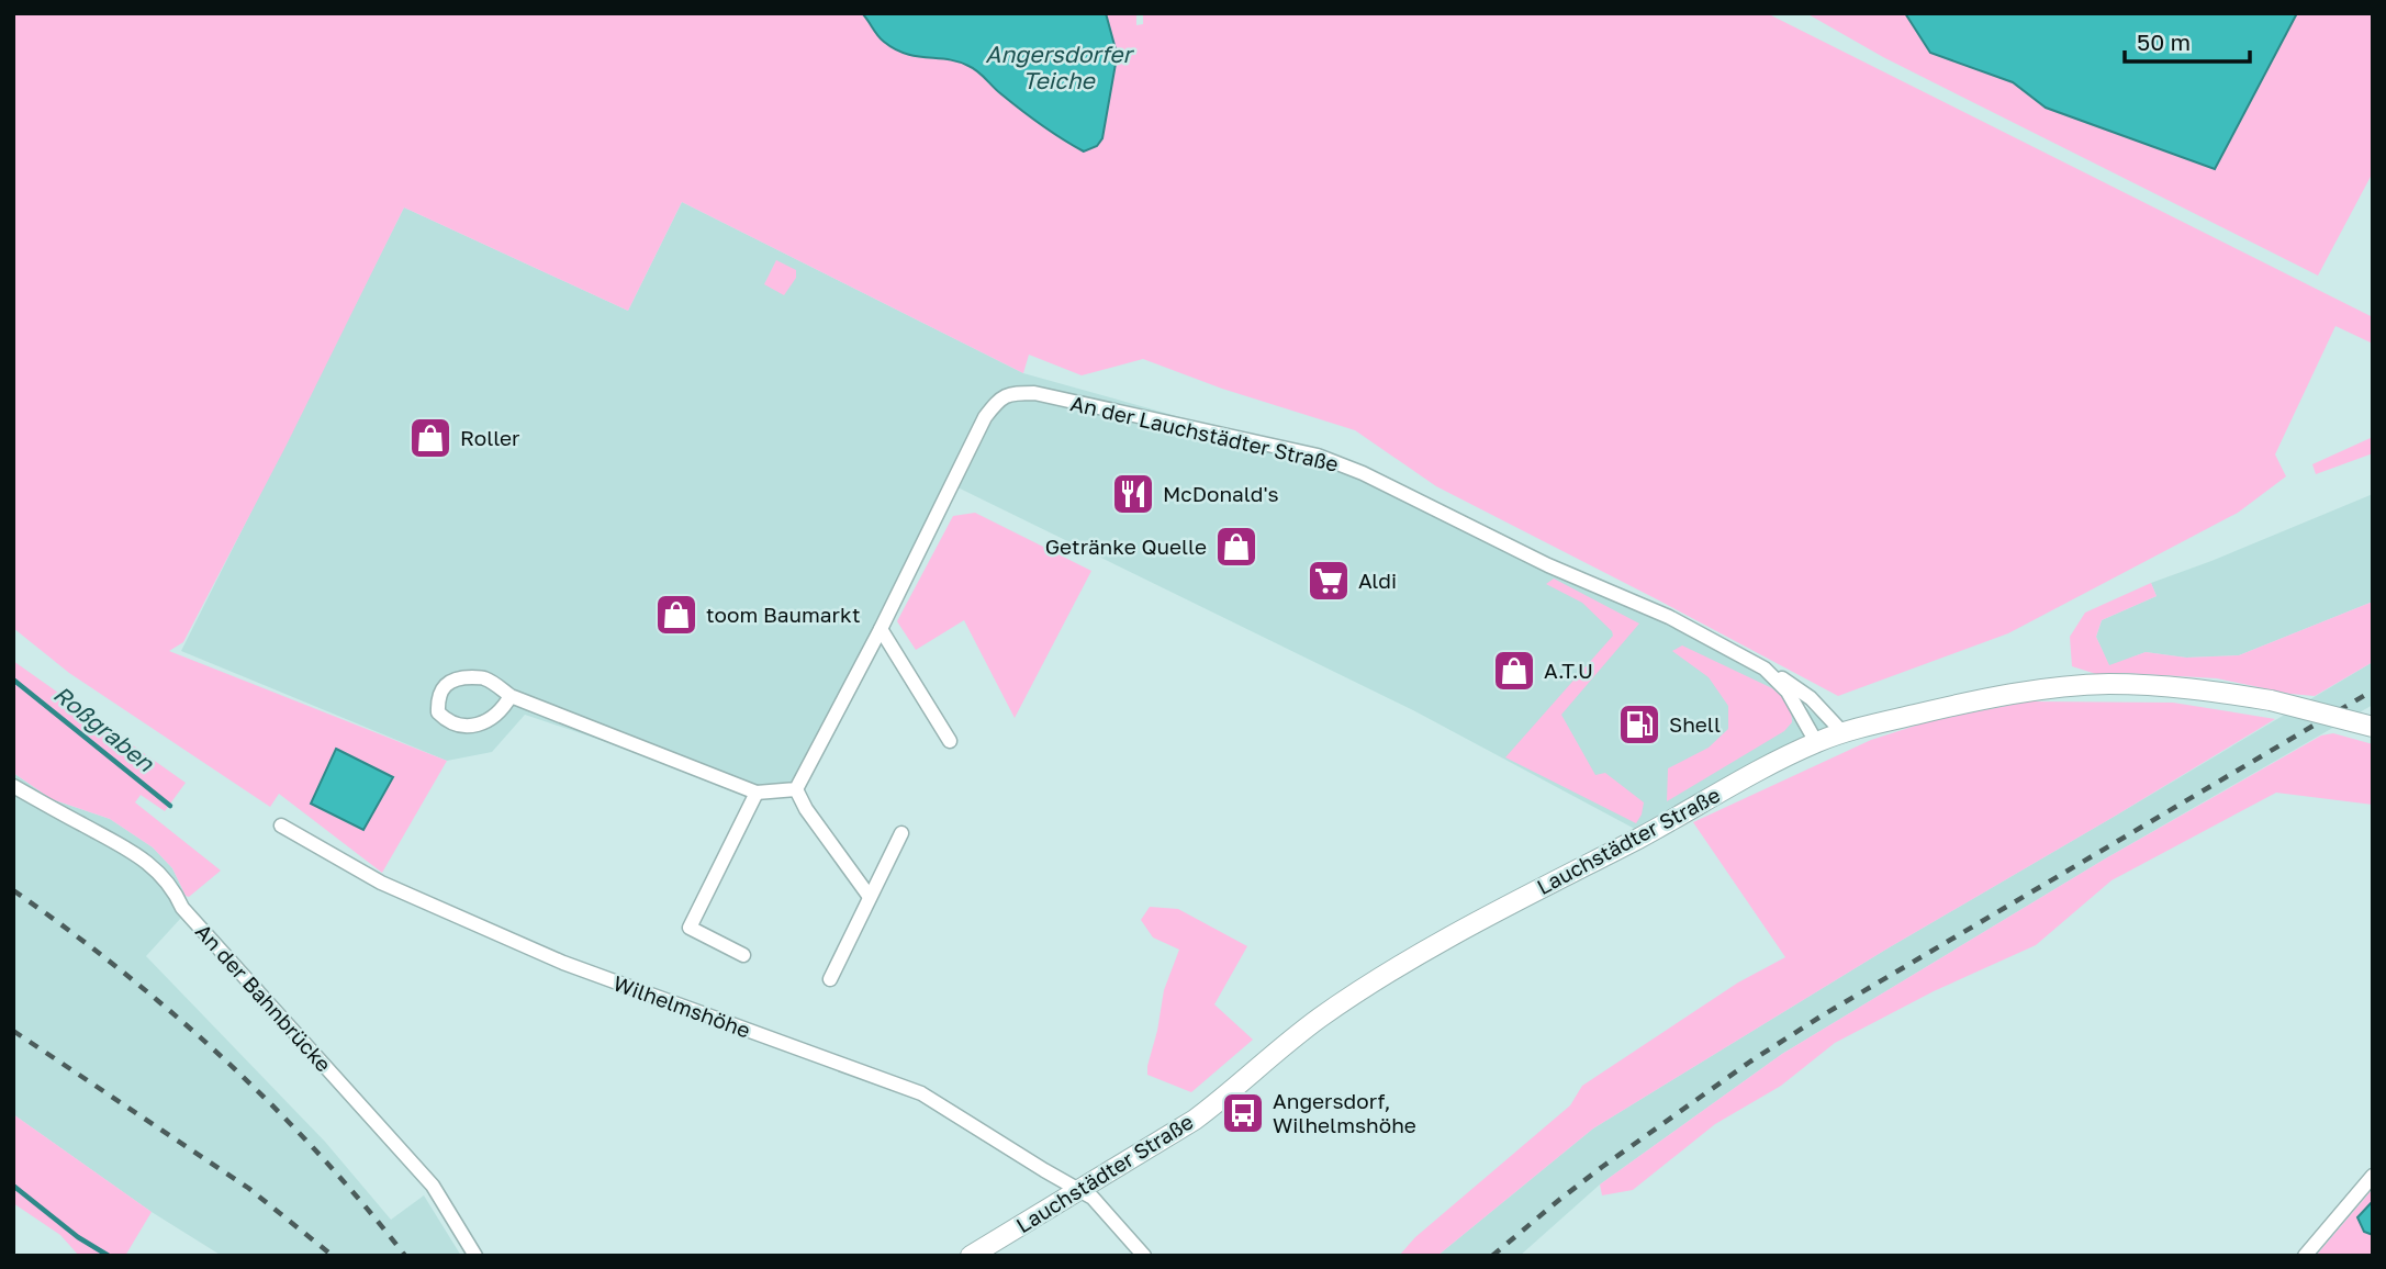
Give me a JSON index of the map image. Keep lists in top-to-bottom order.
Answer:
{
  "streets": {
    "main road": ["Lauchstädter Straße"],
    "street": ["An der Lauchstädter Straße", "An der Bahnbrücke", "Wilhelmshöhe"]
  },
  "crossings": [
    ["An der Lauchstädter Straße", "Lauchstädter Straße"],
    ["Lauchstädter Straße", "Wilhelmshöhe"]
  ],
  "water": ["Angersdorfer Teiche", "Roßgraben"],
  "places": {
    "shop": [
      "Roller",
      "Getränke Quelle",
      "toom Baumarkt",
      "A.T.U"
    ],
    "restaurant": ["McDonald's"],
    "supermarket": ["Aldi"],
    "fuel station": ["Shell"],
    "bus stop": ["Angersdorf, Wilhelmshöhe"]
  },
  "scale_bar": "50 m"
}
